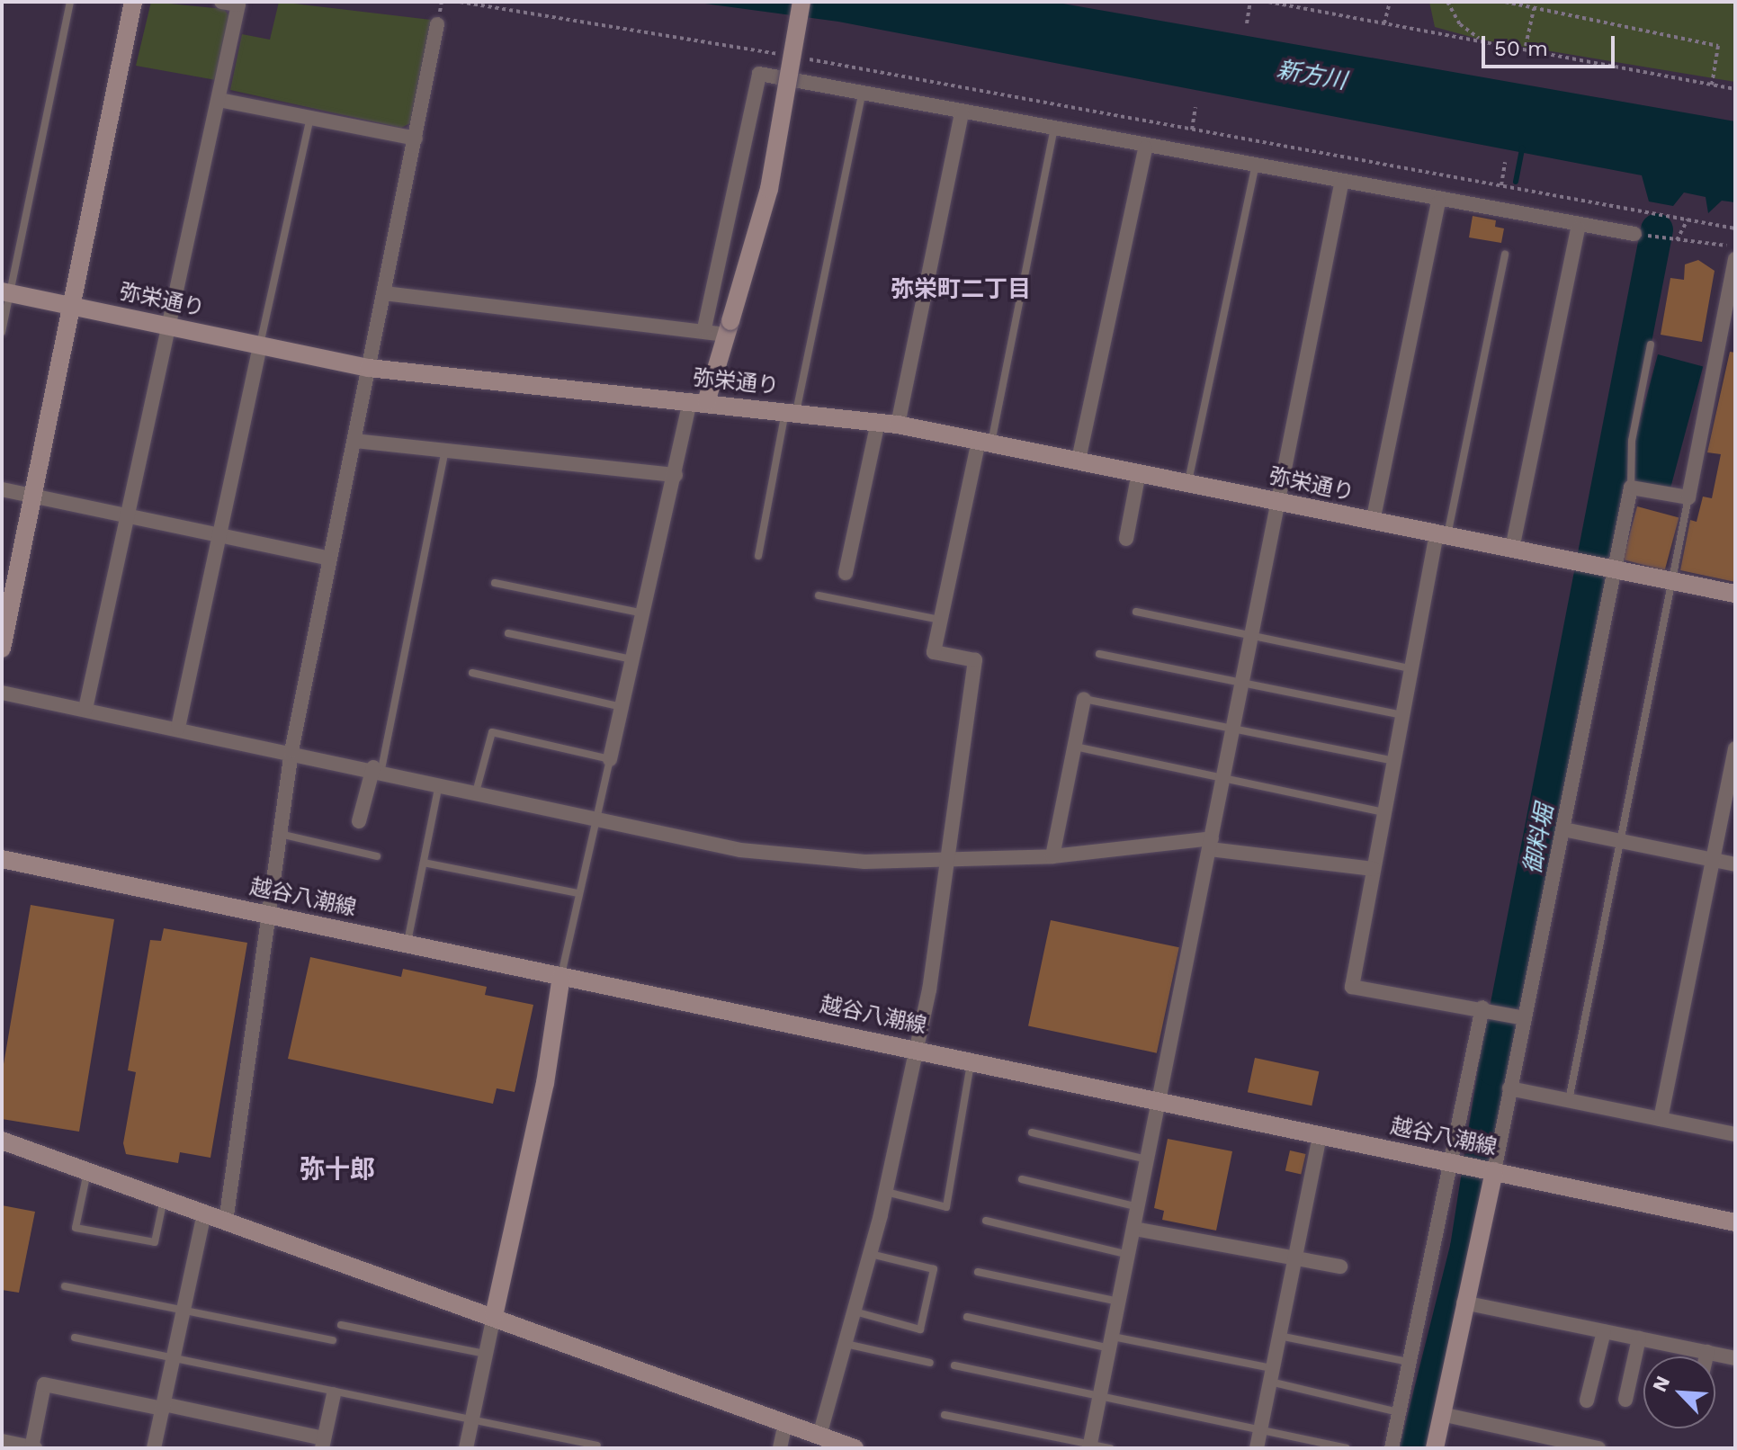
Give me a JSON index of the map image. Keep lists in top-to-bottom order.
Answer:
{
  "streets": {
    "street": ["弥栄通り", "越谷八潮線"]
  },
  "districts": ["弥栄町二丁目", "弥十郎"],
  "water": ["新方川", "御料堀"],
  "scale_bar": "50 m",
  "north": "top left"
}
